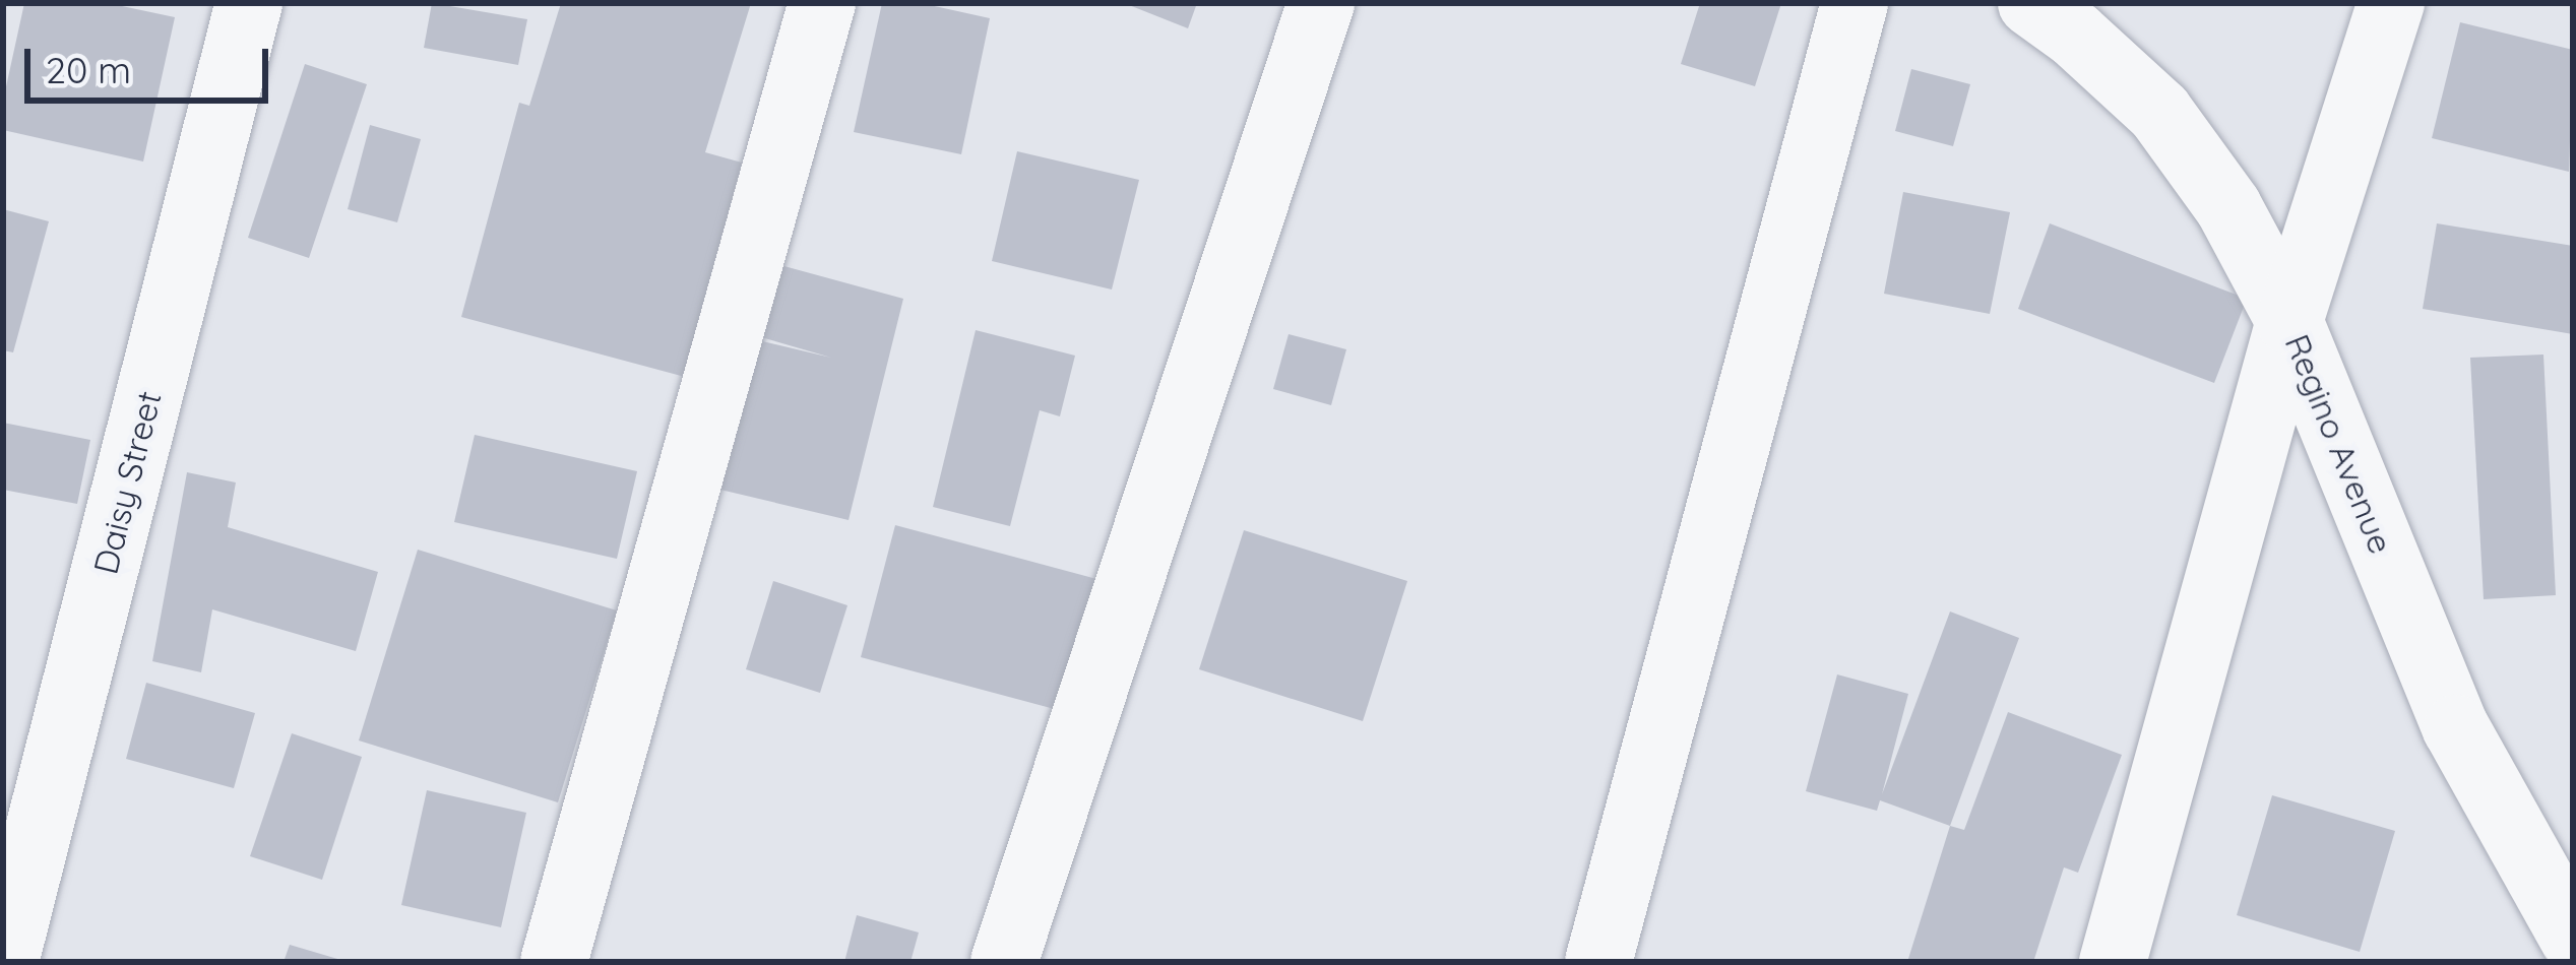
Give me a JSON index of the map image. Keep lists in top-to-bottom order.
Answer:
{
  "streets": {
    "street": ["Regino Avenue", "Daisy Street"]
  },
  "scale_bar": "20 m"
}
